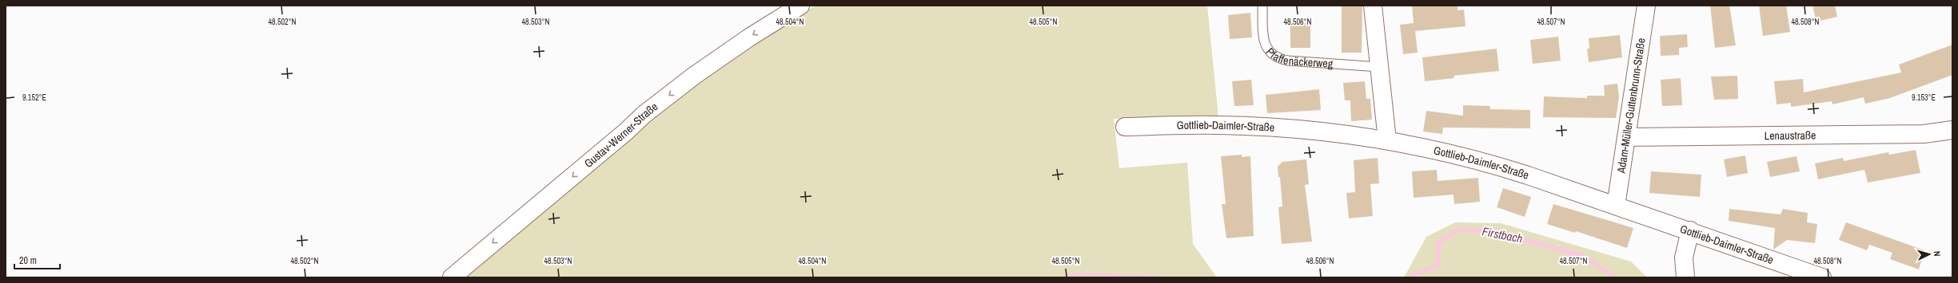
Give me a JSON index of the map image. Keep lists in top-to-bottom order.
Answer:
{
  "streets": {
    "street": [
      "Adam-Müller-Guttenbrunn-Straße",
      "Gottlieb-Daimler-Straße",
      "Gustav-Werner-Straße",
      "Lenaustraße"
    ],
    "lane": ["Pfaffenäckerweg"]
  },
  "crossings": [
    ["Adam-Müller-Guttenbrunn-Straße", "Gottlieb-Daimler-Straße"],
    ["Adam-Müller-Guttenbrunn-Straße", "Lenaustraße"]
  ],
  "one_way": ["Gustav-Werner-Straße"],
  "water": ["Firstbach"],
  "scale_bar": "20 m",
  "north": "right",
  "coordinates": [
    "48.502°N",
    "48.503°N",
    "48.504°N",
    "48.505°N",
    "48.506°N",
    "48.507°N",
    "48.508°N",
    "9.153°E",
    "9.152°E"
  ]
}
